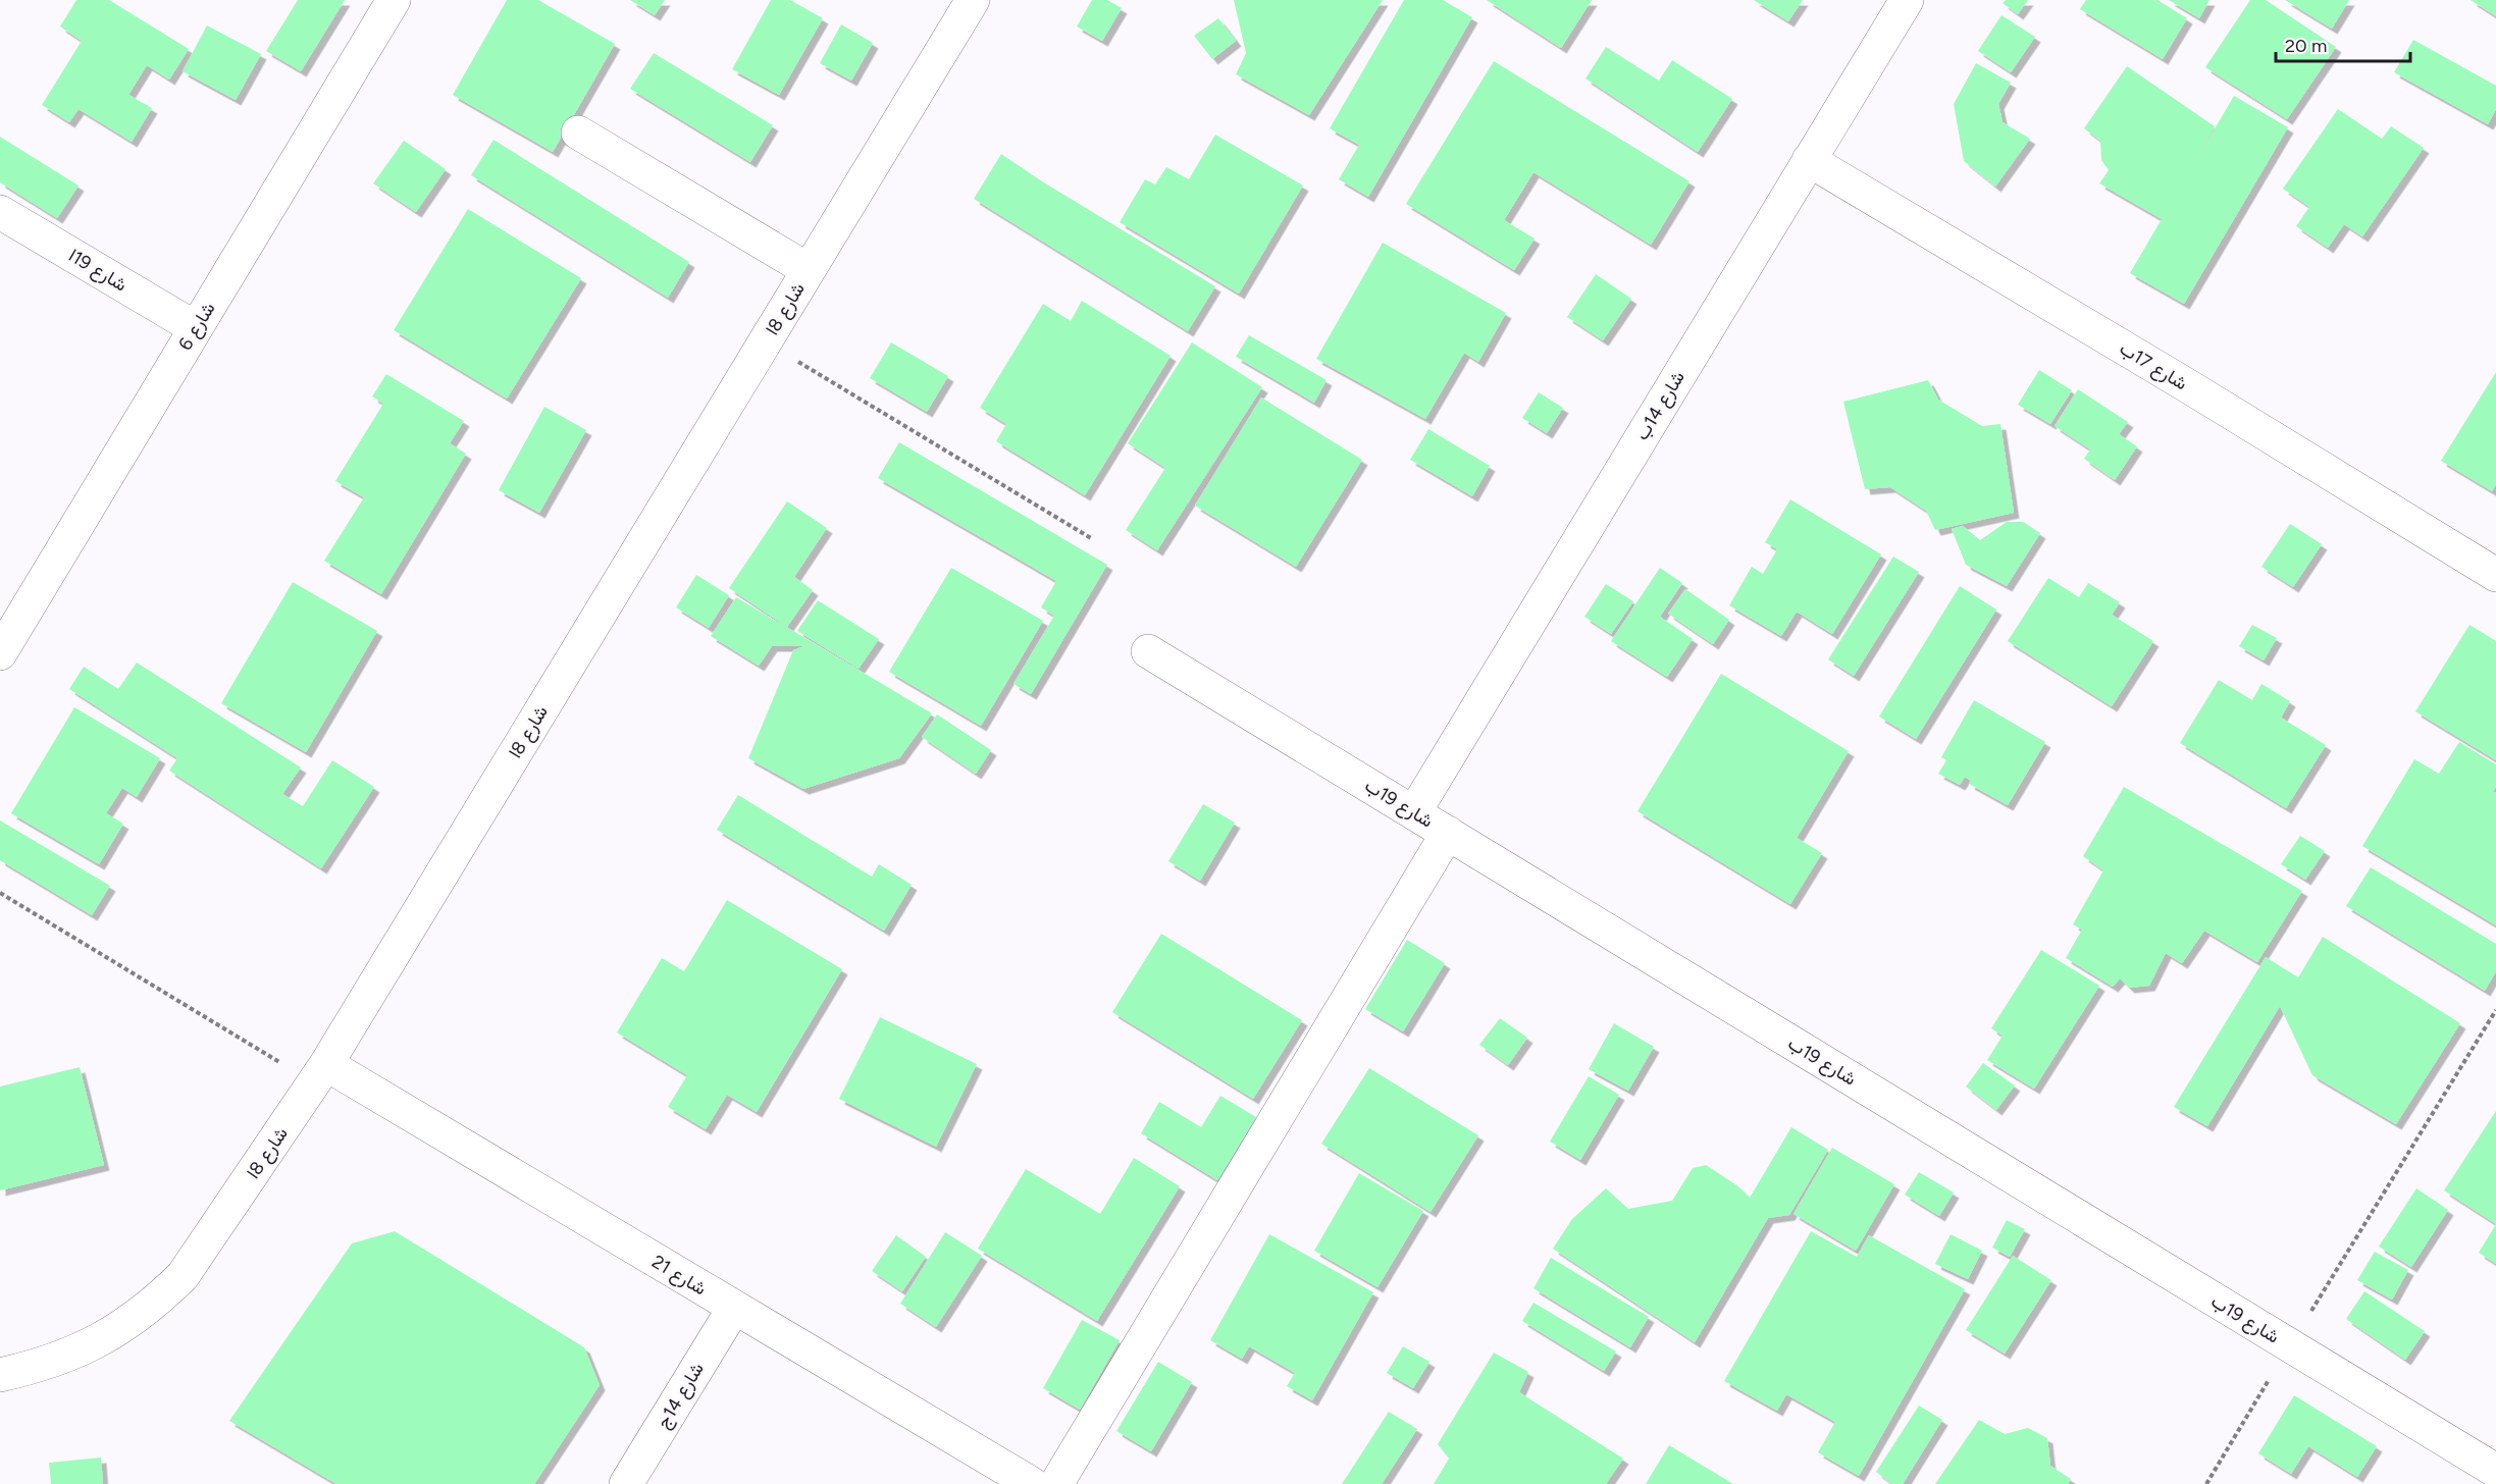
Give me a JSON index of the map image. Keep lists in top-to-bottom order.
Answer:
{
  "streets": {
    "street": [
      "شارع 19ا",
      "شارع 8ا",
      "شارع 6",
      "شارع 17ب",
      "شارع 14ب",
      "شارع 19ب",
      "شارع 21",
      "شارع 14ج"
    ]
  },
  "crossings": [
    ["شارع 19ا", "شارع 6"],
    ["شارع 8ا", "شارع 21"],
    ["شارع 17ب", "شارع 14ب"],
    ["شارع 14ب", "شارع 19ب"],
    ["شارع 21", "شارع 14ج"]
  ],
  "scale_bar": "20 m"
}
